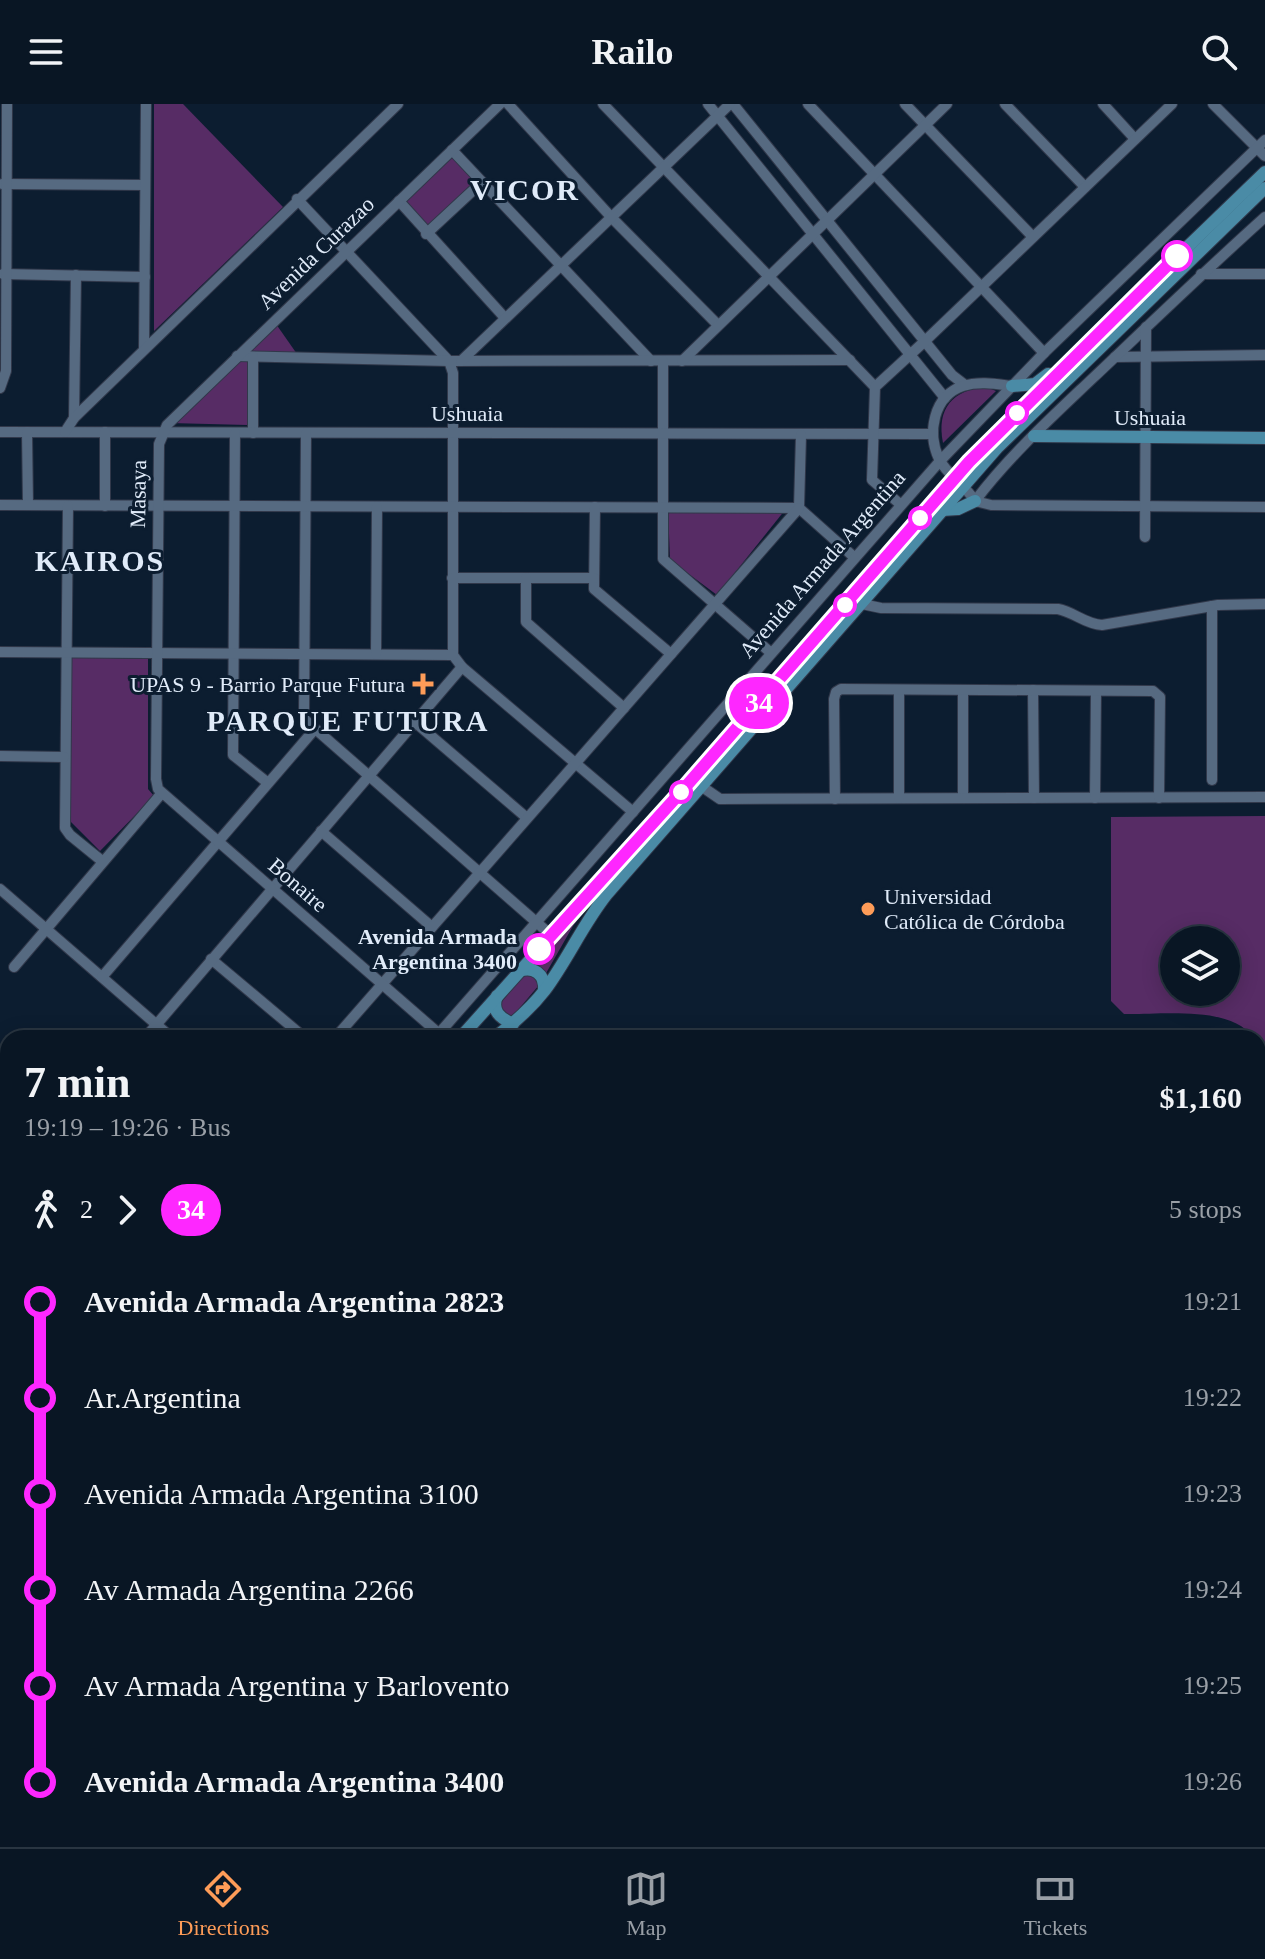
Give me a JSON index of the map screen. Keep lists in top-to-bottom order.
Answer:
{
  "streets": {
    "main road": ["Ushuaia", "Avenida Armada Argentina"],
    "street": ["Avenida Curazao", "Masaya", "Bonaire"]
  },
  "crossings": [
    ["Avenida Curazao", "Ushuaia"],
    ["Avenida Curazao", "Masaya"],
    ["Ushuaia", "Masaya"],
    ["Masaya", "Bonaire"]
  ],
  "districts": ["VICOR", "KAIROS", "PARQUE FUTURA"],
  "places": {
    "health": ["UPAS 9 - Barrio Parque Futura"],
    "other": ["Universidad Católica de Córdoba", "Avenida Armada Argentina 3400"]
  },
  "lines": ["bus line 34"],
  "page": {
    "header": "Railo",
    "on_map": "34",
    "heading": ["7 min", "19:19 – 19:26 · Bus", "$1,160"],
    "legs": ["2", "34", "5 stops"],
    "list": [
      {
        "name": "Avenida Armada Argentina 2823",
        "value": "19:21"
      },
      {
        "name": "Ar.Argentina",
        "value": "19:22"
      },
      {
        "name": "Avenida Armada Argentina 3100",
        "value": "19:23"
      },
      {
        "name": "Av Armada Argentina 2266",
        "value": "19:24"
      },
      {
        "name": "Av Armada Argentina y Barlovento",
        "value": "19:25"
      },
      {
        "name": "Avenida Armada Argentina 3400",
        "value": "19:26"
      }
    ],
    "tabs": ["Directions", "Map", "Tickets"]
  }
}
